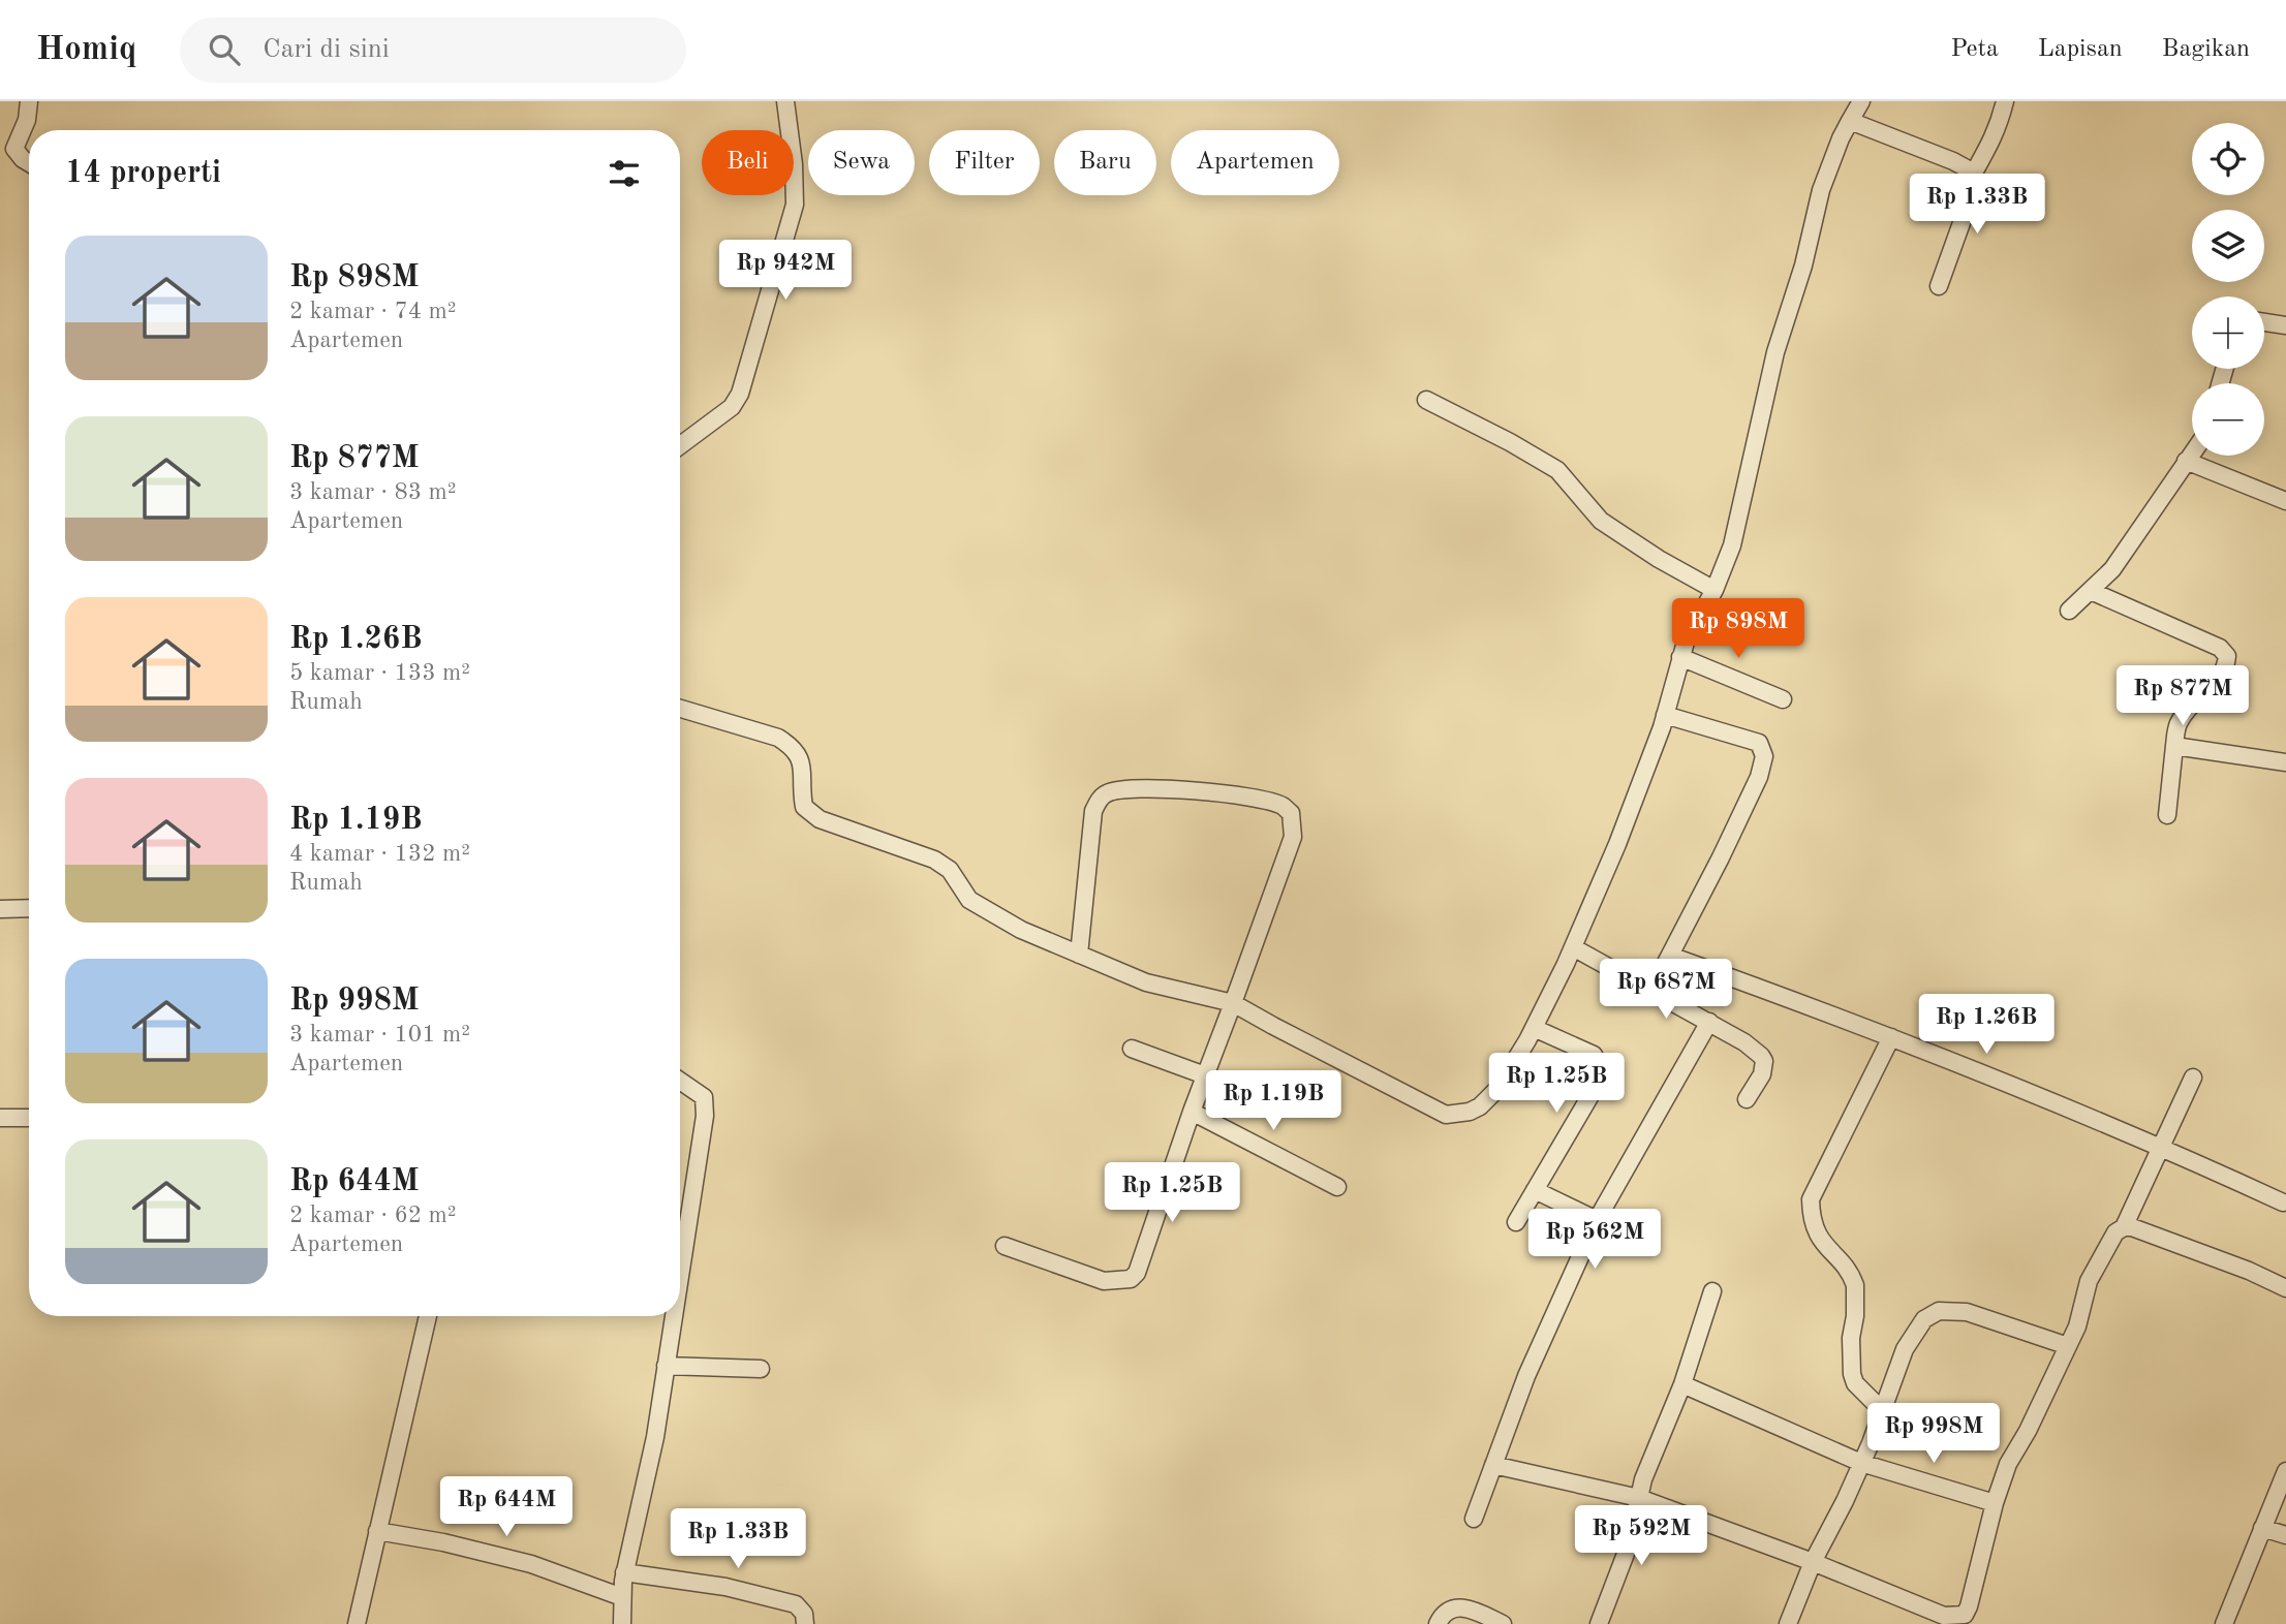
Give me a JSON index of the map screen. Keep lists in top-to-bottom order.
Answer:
{
  "page": {
    "header": "Homiq",
    "search": "Cari di sini",
    "nav": ["Peta", "Lapisan", "Bagikan"],
    "map_buttons": ["+", "−"],
    "chip": [
      "Beli",
      "Sewa",
      "Filter",
      "Baru",
      "Apartemen"
    ],
    "heading": "14 properti",
    "price": [
      "Rp 1.33B",
      "Rp 942M",
      "Rp 898M",
      "Rp 877M",
      "Rp 687M",
      "Rp 1.26B",
      "Rp 1.25B",
      "Rp 1.19B",
      "Rp 1.25B",
      "Rp 562M",
      "Rp 998M",
      "Rp 644M",
      "Rp 592M",
      "Rp 1.33B"
    ],
    "list": [
      {
        "name": "Rp 898M",
        "note": "2 kamar · 74 m² · Apartemen"
      },
      {
        "name": "Rp 877M",
        "note": "3 kamar · 83 m² · Apartemen"
      },
      {
        "name": "Rp 1.26B",
        "note": "5 kamar · 133 m² · Rumah"
      },
      {
        "name": "Rp 1.19B",
        "note": "4 kamar · 132 m² · Rumah"
      },
      {
        "name": "Rp 998M",
        "note": "3 kamar · 101 m² · Apartemen"
      },
      {
        "name": "Rp 644M",
        "note": "2 kamar · 62 m² · Apartemen"
      }
    ]
  }
}
